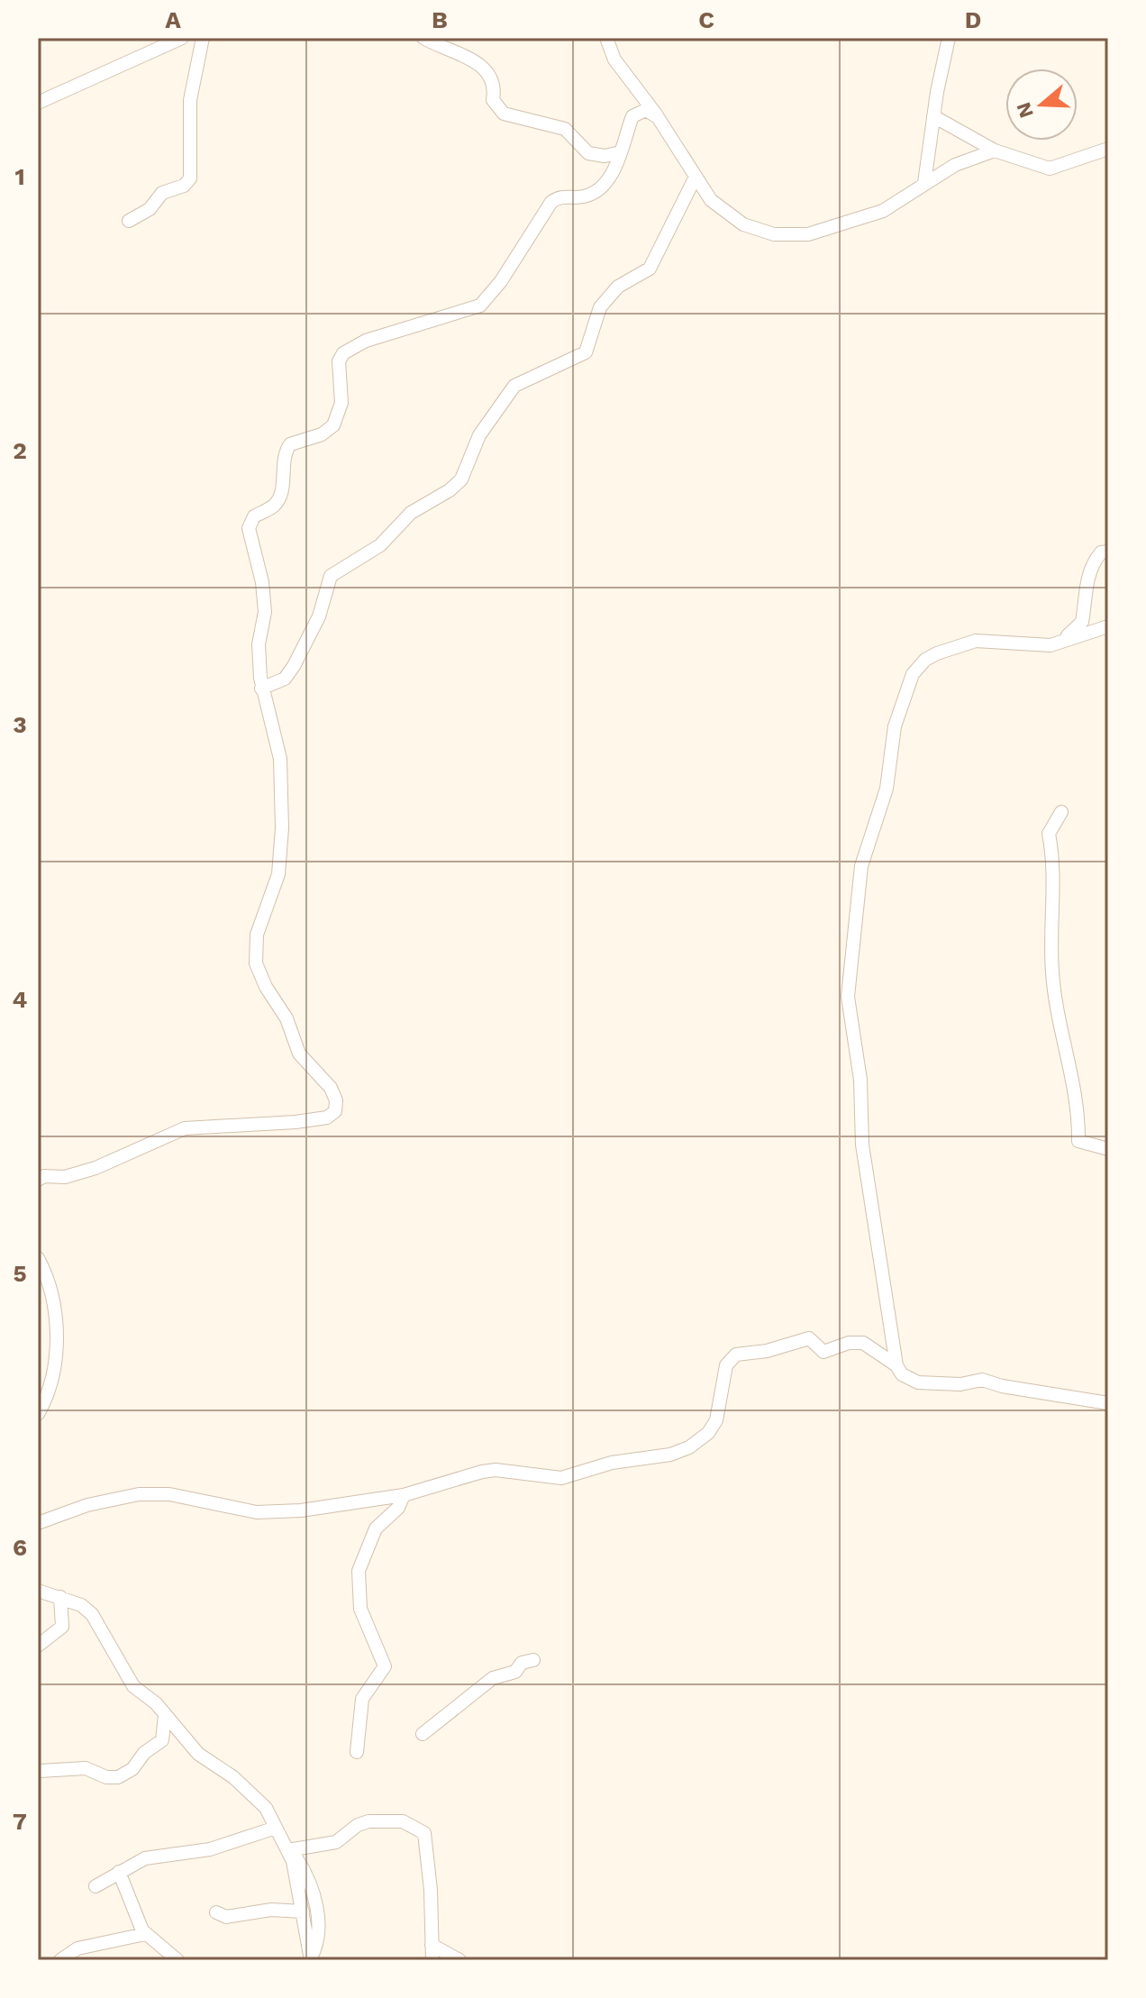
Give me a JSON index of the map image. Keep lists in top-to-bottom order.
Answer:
{
  "north": "left",
  "grid": {
    "columns": [
      "A",
      "B",
      "C",
      "D"
    ],
    "rows": [
      "1",
      "2",
      "3",
      "4",
      "5",
      "6",
      "7"
    ]
  }
}
